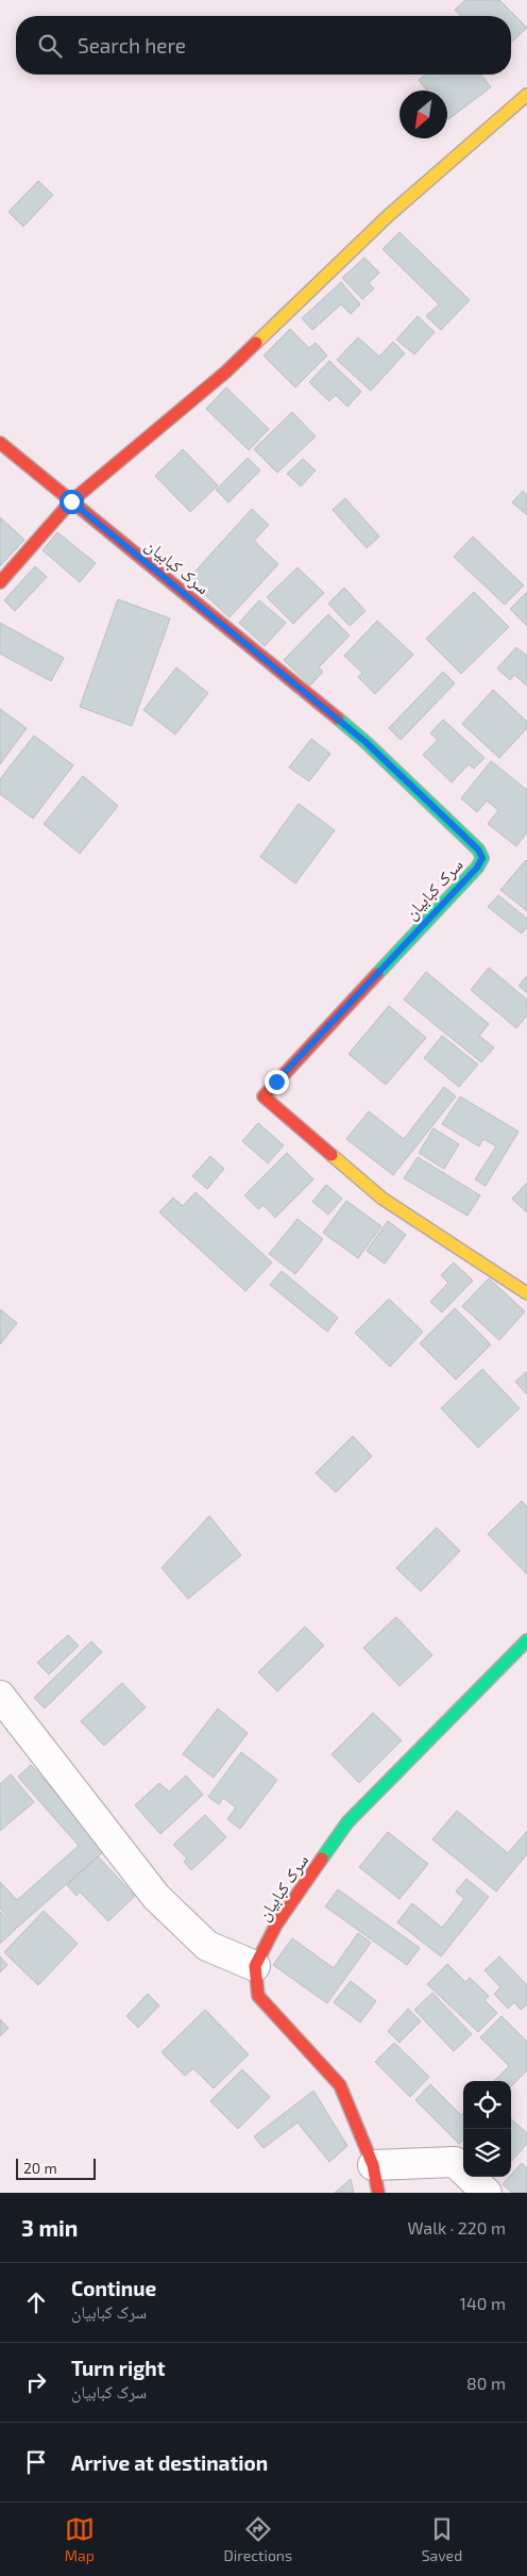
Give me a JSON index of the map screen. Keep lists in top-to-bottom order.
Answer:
{
  "streets": {
    "street": ["سرک کبابیان"]
  },
  "scale_bar": "20 m",
  "north": "bottom left",
  "page": {
    "search": "Search here",
    "scale": "20 m",
    "heading": ["3 min", "Walk · 220 m"],
    "list": [
      ["Continue", "سرک کبابیان", "140 m"],
      ["Turn right", "سرک کبابیان", "80 m"],
      "Arrive at destination"
    ],
    "nav": ["Map", "Directions", "Saved"]
  }
}
